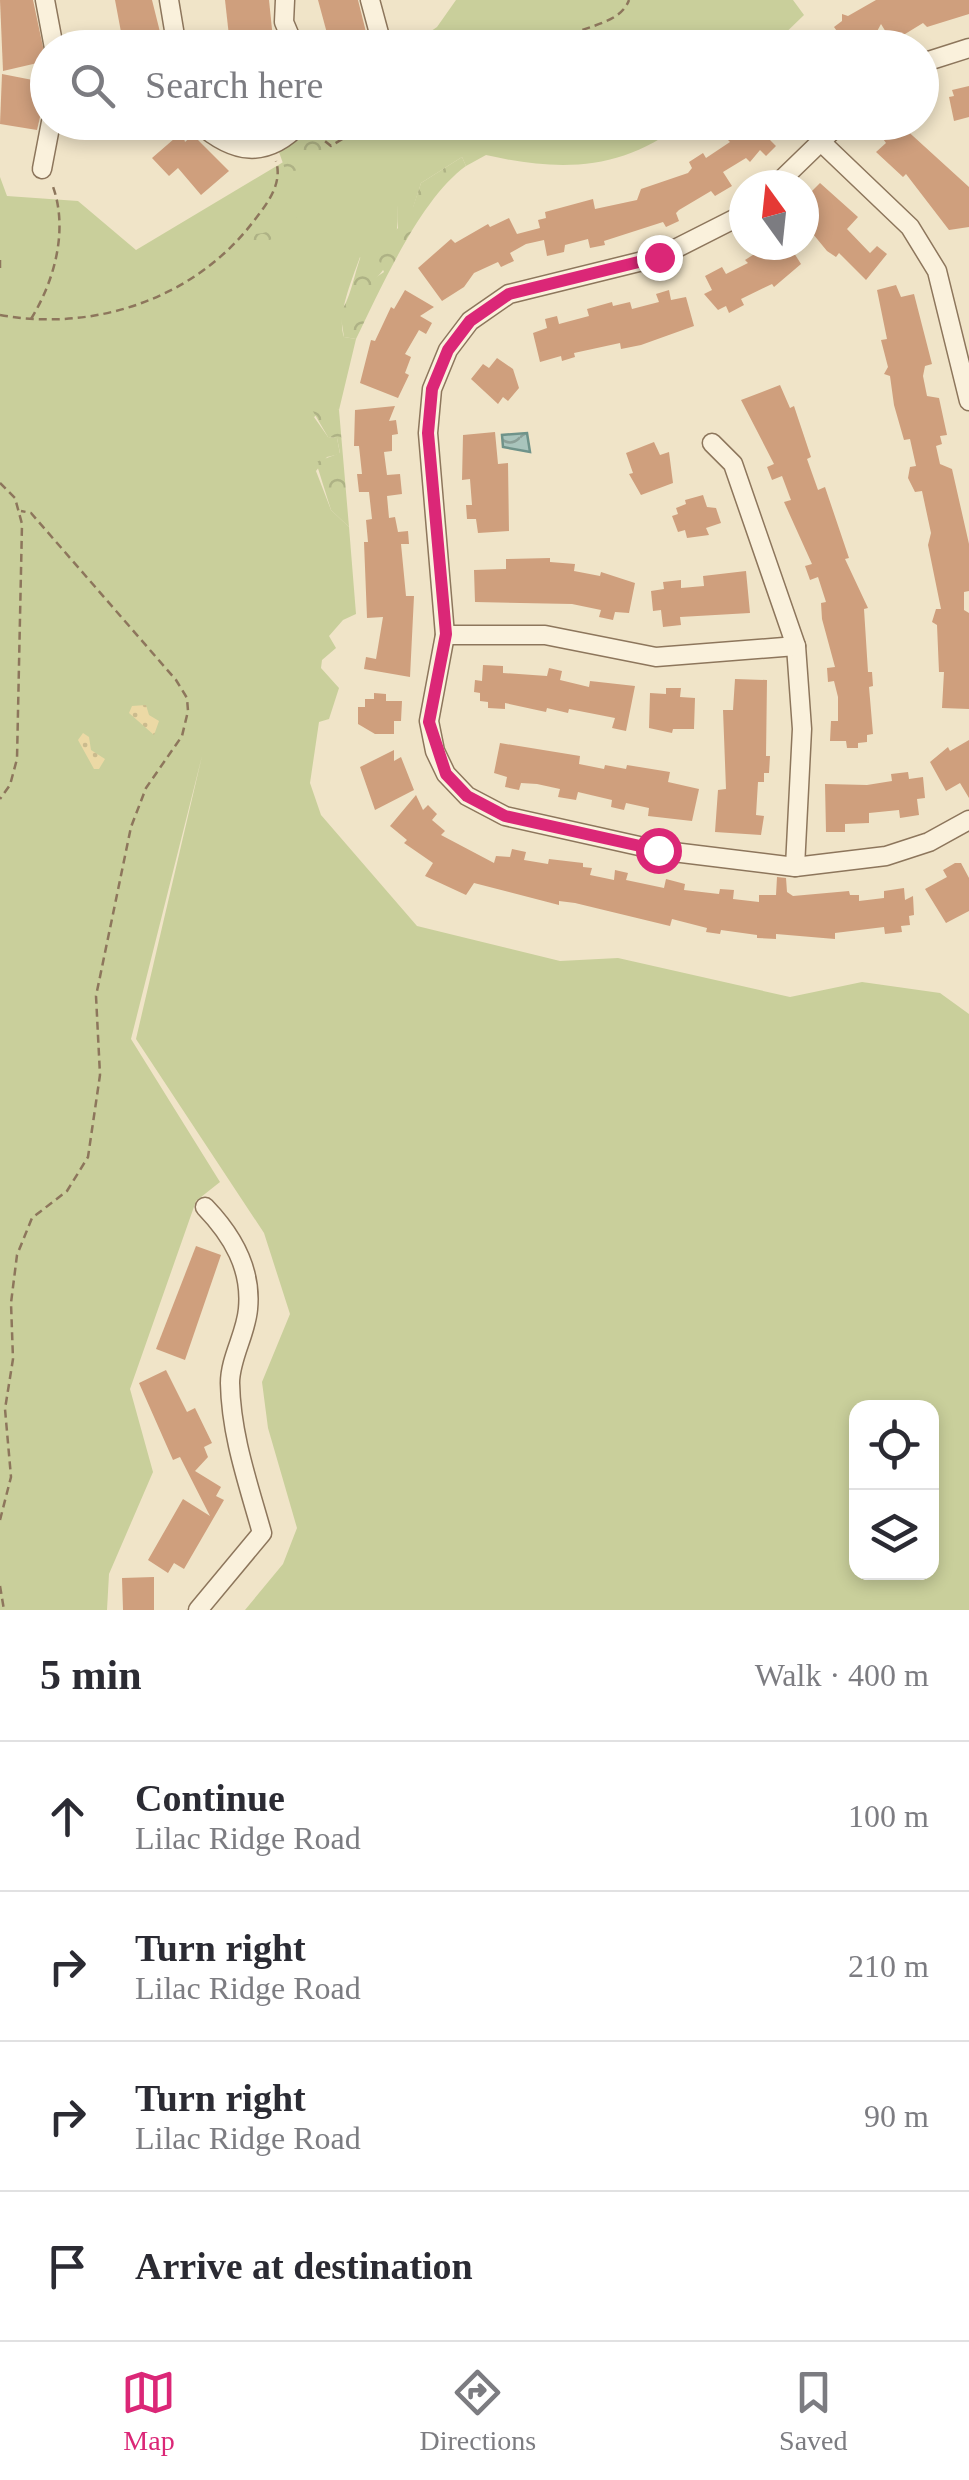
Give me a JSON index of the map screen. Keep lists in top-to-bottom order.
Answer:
{
  "north": "top",
  "page": {
    "search": "Search here",
    "heading": ["5 min", "Walk · 400 m"],
    "list": [
      ["Continue", "Lilac Ridge Road", "100 m"],
      ["Turn right", "Lilac Ridge Road", "210 m"],
      ["Turn right", "Lilac Ridge Road", "90 m"],
      "Arrive at destination"
    ],
    "nav": ["Map", "Directions", "Saved"]
  }
}
